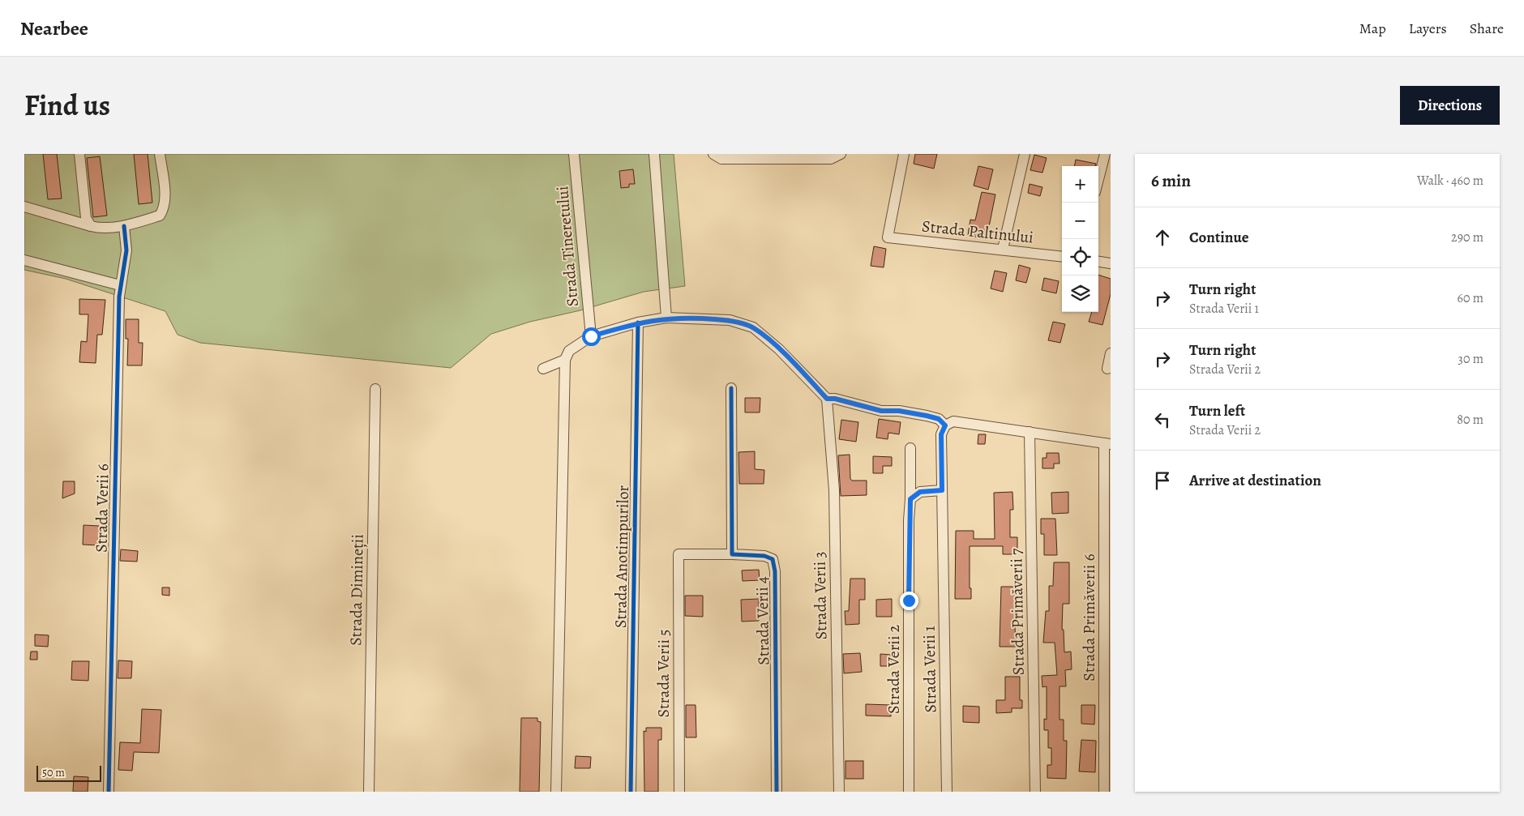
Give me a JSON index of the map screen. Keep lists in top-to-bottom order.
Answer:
{
  "streets": {
    "street": [
      "Strada Paltinului",
      "Strada Tineretului",
      "Strada Verii 6",
      "Strada Anotimpurilor",
      "Strada Dimineții",
      "Strada Verii 3",
      "Strada Primăverii 7",
      "Strada Primăverii 6",
      "Strada Verii 4",
      "Strada Verii 2",
      "Strada Verii 1",
      "Strada Verii 5"
    ]
  },
  "crossings": [
    ["Strada Verii 4", "Strada Verii 5"]
  ],
  "scale_bar": "50 m",
  "page": {
    "header": "Nearbee",
    "nav": ["Map", "Layers", "Share"],
    "title": "Find us",
    "buttons": "Directions",
    "heading": ["6 min", "Walk · 460 m"],
    "map_buttons": ["+", "−"],
    "list": [
      ["Continue", "290 m"],
      ["Turn right", "Strada Verii 1", "60 m"],
      ["Turn right", "Strada Verii 2", "30 m"],
      ["Turn left", "Strada Verii 2", "80 m"],
      "Arrive at destination"
    ],
    "scale": "50 m"
  }
}
